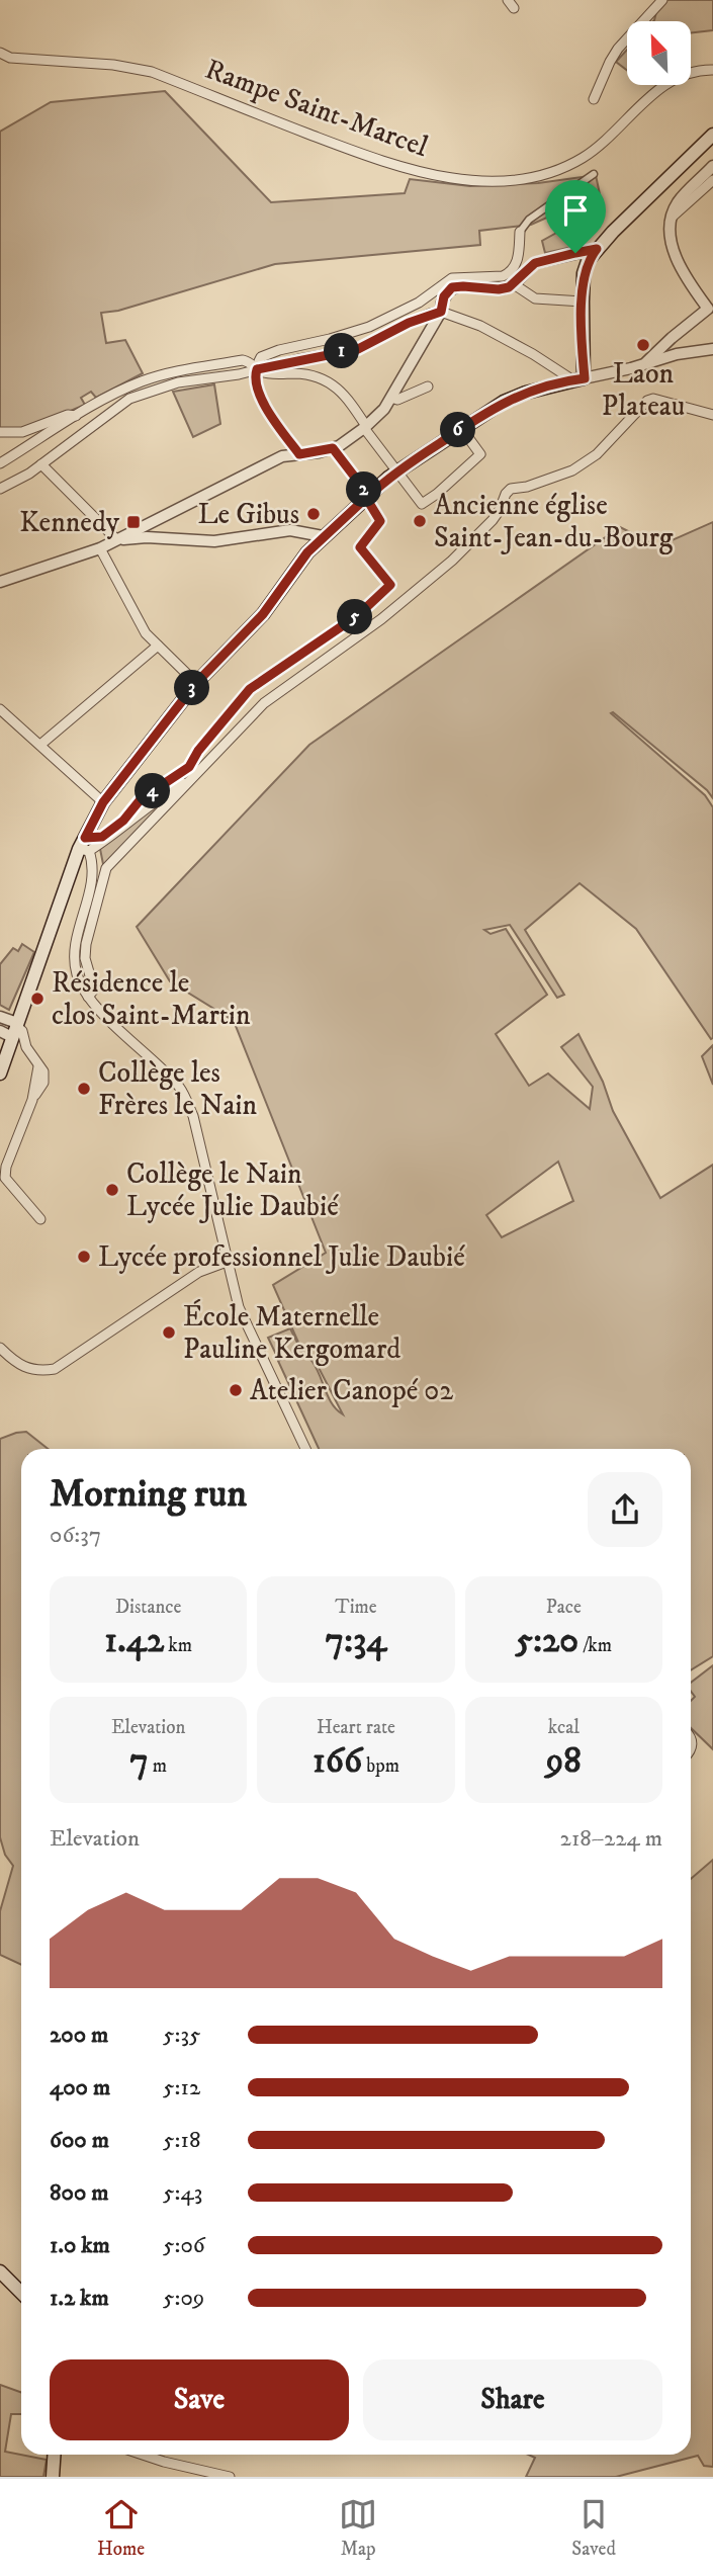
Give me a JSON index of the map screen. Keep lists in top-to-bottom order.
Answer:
{
  "streets": {
    "street": ["Rampe Saint-Marcel"]
  },
  "places": {
    "other": [
      "Laon Plateau",
      "Le Gibus",
      "Ancienne église Saint-Jean-du-Bourg",
      "Résidence le clos Saint-Martin",
      "Collège les Frères le Nain",
      "Collège le Nain Lycée Julie Daubié",
      "Lycée professionnel Julie Daubié",
      "École Maternelle Pauline Kergomard",
      "Atelier Canopé 02"
    ],
    "transit": ["Kennedy"]
  },
  "north": "top left",
  "page": {
    "pins": [
      "1",
      "6",
      "2",
      "5",
      "3",
      "4"
    ],
    "heading": ["Morning run", "06:37"],
    "stats": [
      ["Distance", "1.42 km"],
      ["Time", "7:34"],
      ["Pace", "5:20 /km"],
      ["Elevation", "7 m"],
      ["Heart rate", "166 bpm"],
      ["kcal", "98"]
    ],
    "chart": ["Elevation", "218–224 m"],
    "list": [
      {
        "name": "200 m",
        "note": "5:35"
      },
      {
        "name": "400 m",
        "note": "5:12"
      },
      {
        "name": "600 m",
        "note": "5:18"
      },
      {
        "name": "800 m",
        "note": "5:43"
      },
      {
        "name": "1.0 km",
        "note": "5:06"
      },
      {
        "name": "1.2 km",
        "note": "5:09"
      }
    ],
    "buttons": ["Save", "Share"],
    "tabs": ["Home", "Map", "Saved"]
  }
}
